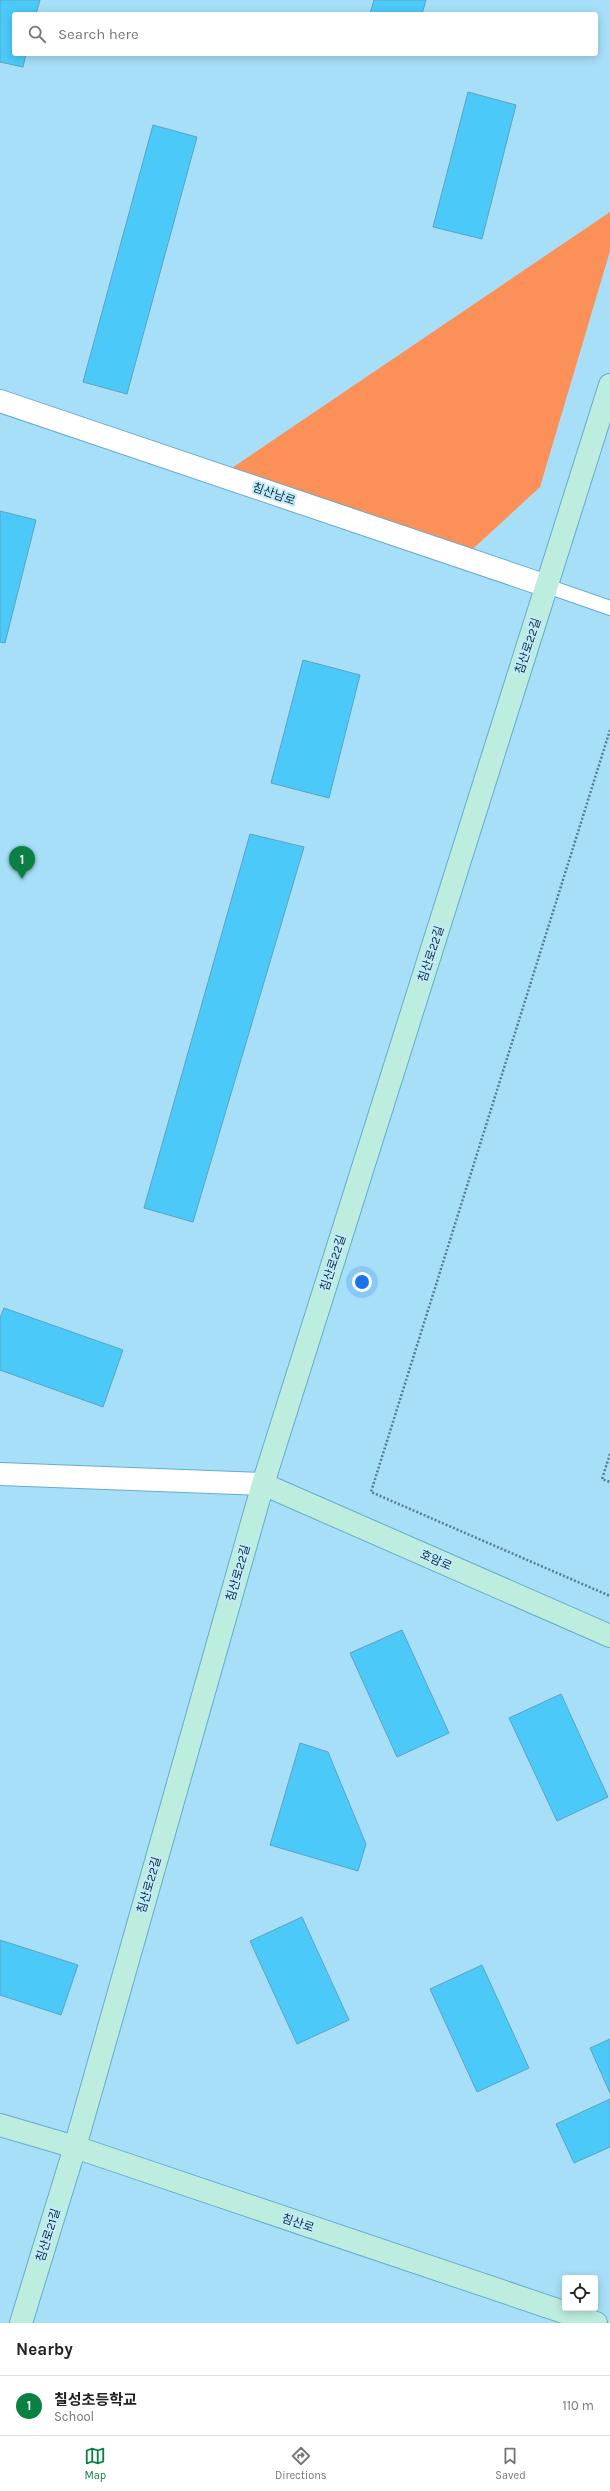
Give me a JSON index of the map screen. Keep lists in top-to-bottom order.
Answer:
{
  "streets": {
    "street": [
      "침산남로",
      "침산로22길",
      "호암로",
      "침산로",
      "침산로21길"
    ]
  },
  "crossings": [
    ["침산남로", "침산로22길"],
    ["침산로22길", "호암로"],
    ["침산로22길", "침산로"],
    ["침산로22길", "침산로21길"],
    ["침산로", "침산로21길"]
  ],
  "page": {
    "search": "Search here",
    "pins": "1",
    "heading": "Nearby",
    "list": [
      {
        "mark": "1",
        "name": "칠성초등학교",
        "note": "School",
        "value": "110 m"
      }
    ],
    "nav": ["Map", "Directions", "Saved"]
  }
}
